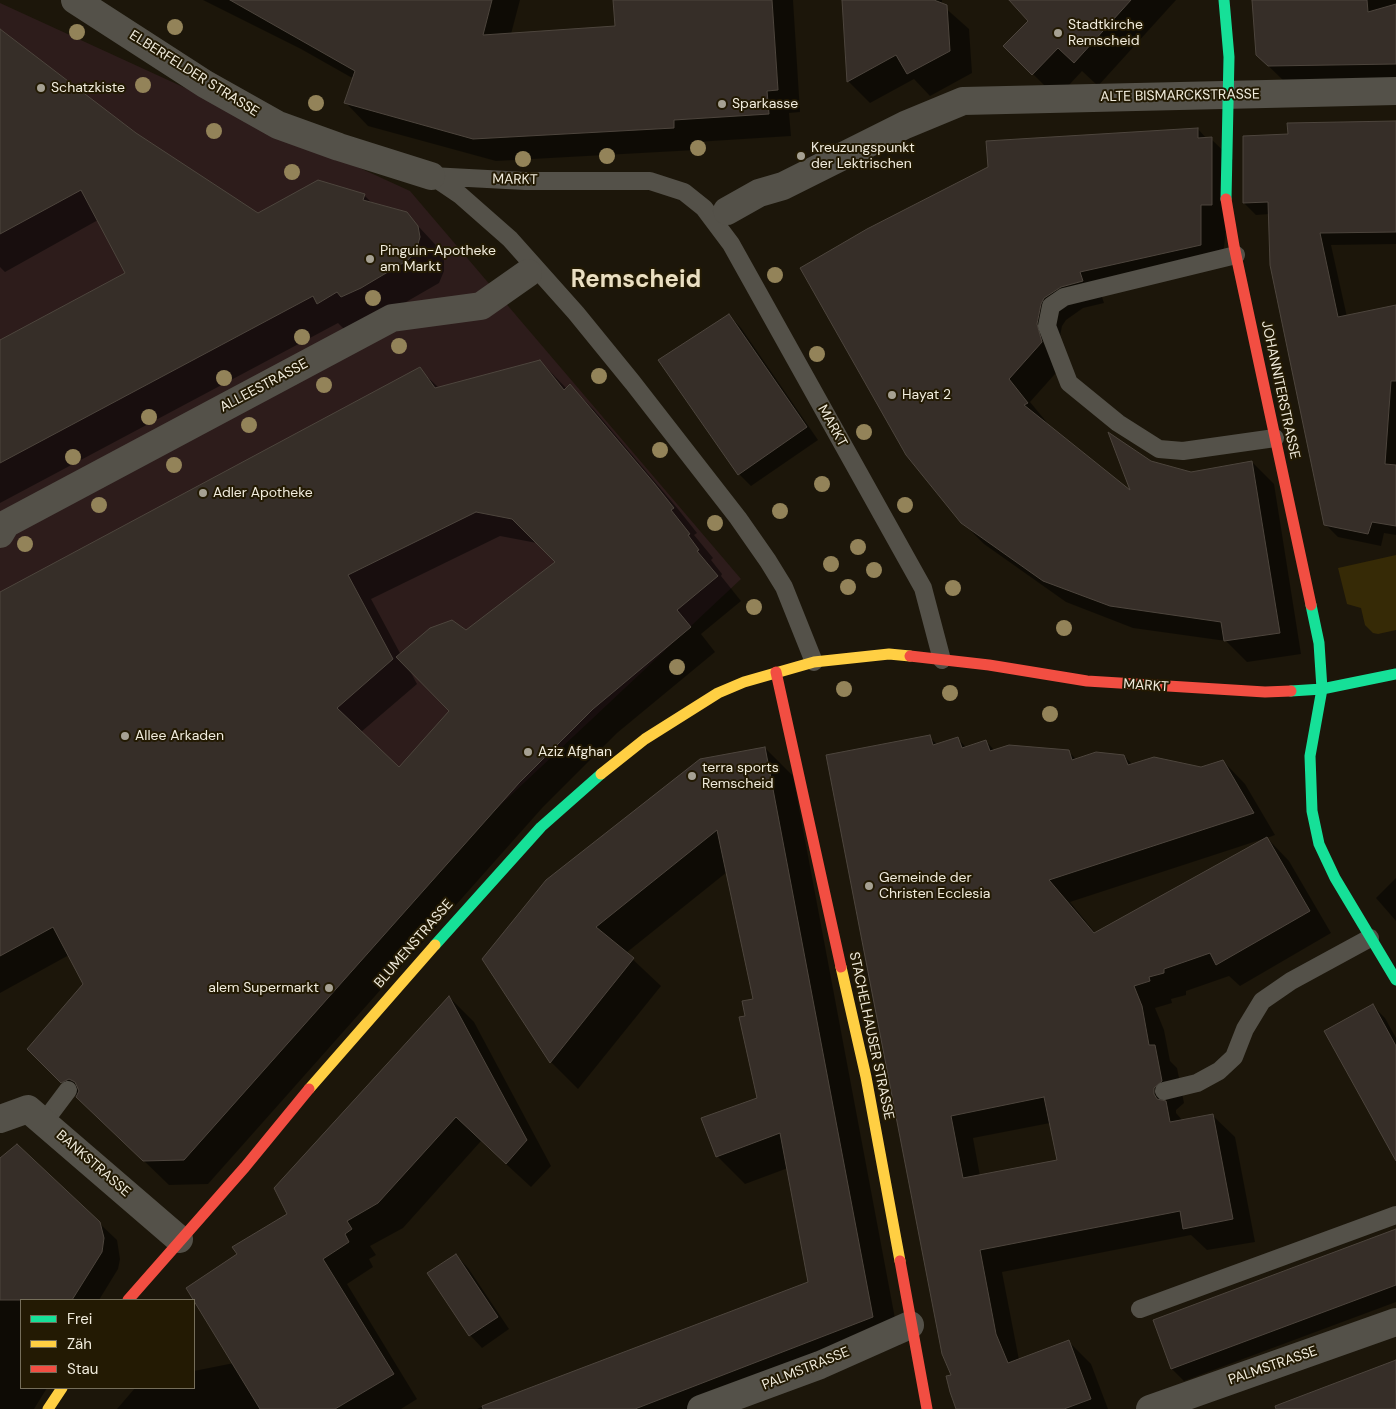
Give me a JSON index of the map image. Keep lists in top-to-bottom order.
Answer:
{
  "streets": {
    "street": [
      "ELBERFELDER STRASSE",
      "ALTE BISMARCKSTRASSE",
      "MARKT",
      "ALLEESTRASSE",
      "JOHANNITERSTRASSE",
      "BLUMENSTRASSE",
      "STACHELHAUSER STRASSE",
      "BANKSTRASSE",
      "PALMSTRASSE"
    ]
  },
  "crossings": [
    ["ELBERFELDER STRASSE", "MARKT"],
    ["ALTE BISMARCKSTRASSE", "JOHANNITERSTRASSE"],
    ["MARKT", "JOHANNITERSTRASSE"],
    ["MARKT", "BLUMENSTRASSE"],
    ["MARKT", "STACHELHAUSER STRASSE"],
    ["BLUMENSTRASSE", "STACHELHAUSER STRASSE"],
    ["BLUMENSTRASSE", "BANKSTRASSE"],
    ["STACHELHAUSER STRASSE", "PALMSTRASSE"]
  ],
  "districts": ["Remscheid"],
  "places": [
    "Stadtkirche Remscheid",
    "Schatzkiste",
    "Sparkasse",
    "Kreuzungspunkt der Lektrischen",
    "Pinguin-Apotheke am Markt",
    "Hayat 2",
    "Adler Apotheke",
    "Allee Arkaden",
    "Aziz Afghan",
    "terra sports Remscheid",
    "Gemeinde der Christen Ecclesia",
    "alem Supermarkt"
  ],
  "legend": ["Frei", "Zäh", "Stau"]
}
